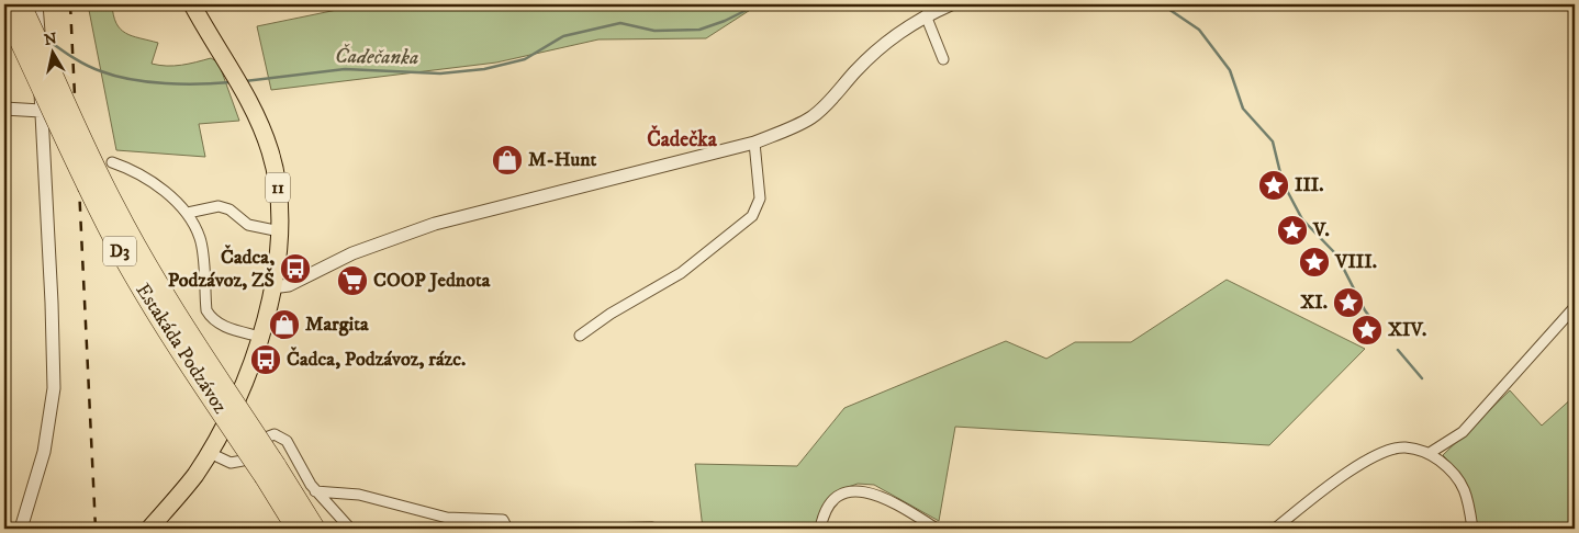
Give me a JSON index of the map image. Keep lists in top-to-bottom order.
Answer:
{
  "streets": {
    "highway": ["D3", "Estakáda Podzávoz"],
    "main road": ["11"]
  },
  "crossings": [
    ["D3", "Estakáda Podzávoz"]
  ],
  "districts": ["Čadečka"],
  "water": ["Čadečanka"],
  "places": {
    "shop": ["M-Hunt", "Margita"],
    "place": [
      "III.",
      "V.",
      "VIII.",
      "XI.",
      "XIV."
    ],
    "bus stop": ["Čadca, Podzávoz, ZŠ", "Čadca, Podzávoz, rázc."],
    "supermarket": ["COOP Jednota"]
  },
  "north": "top"
}
